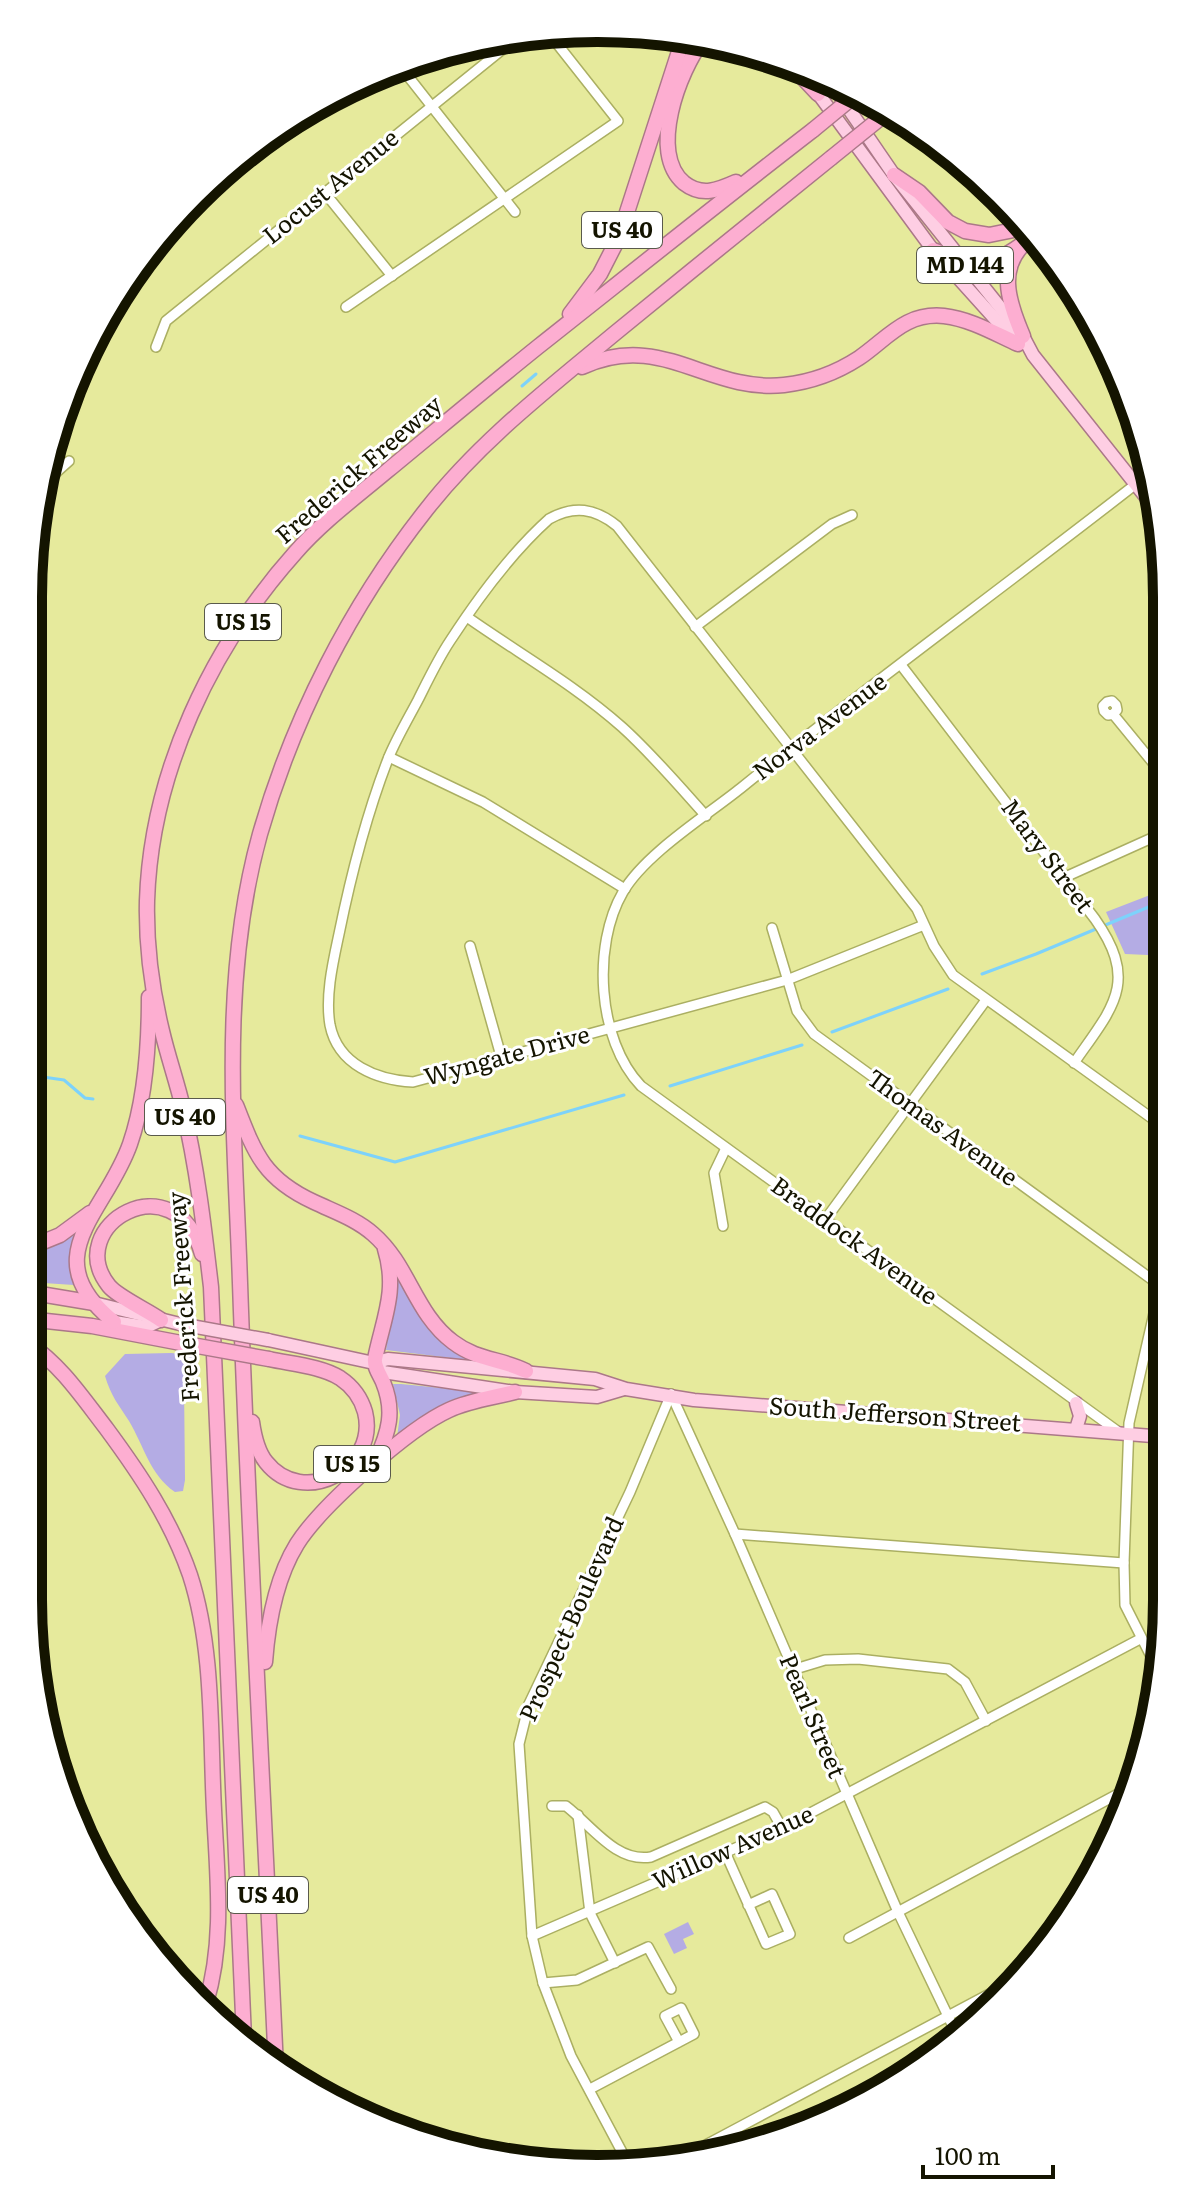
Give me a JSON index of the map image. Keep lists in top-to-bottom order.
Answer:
{
  "streets": {
    "highway": ["US 40", "Frederick Freeway", "US 15"],
    "main road": ["MD 144", "South Jefferson Street"],
    "street": [
      "Locust Avenue",
      "Norva Avenue",
      "Mary Street",
      "Wyngate Drive",
      "Thomas Avenue",
      "Braddock Avenue",
      "Prospect Boulevard",
      "Pearl Street",
      "Willow Avenue"
    ]
  },
  "crossings": [
    ["US 40", "Frederick Freeway"],
    ["US 40", "US 15"],
    ["MD 144", "Norva Avenue"],
    ["Frederick Freeway", "US 15"],
    ["Norva Avenue", "Mary Street"],
    ["Norva Avenue", "Wyngate Drive"],
    ["Norva Avenue", "Braddock Avenue"],
    ["Wyngate Drive", "Thomas Avenue"],
    ["Wyngate Drive", "Braddock Avenue"],
    ["Braddock Avenue", "South Jefferson Street"],
    ["South Jefferson Street", "Prospect Boulevard"],
    ["South Jefferson Street", "Pearl Street"],
    ["Prospect Boulevard", "Pearl Street"],
    ["Prospect Boulevard", "Willow Avenue"],
    ["Pearl Street", "Willow Avenue"]
  ],
  "scale_bar": "100 m"
}
